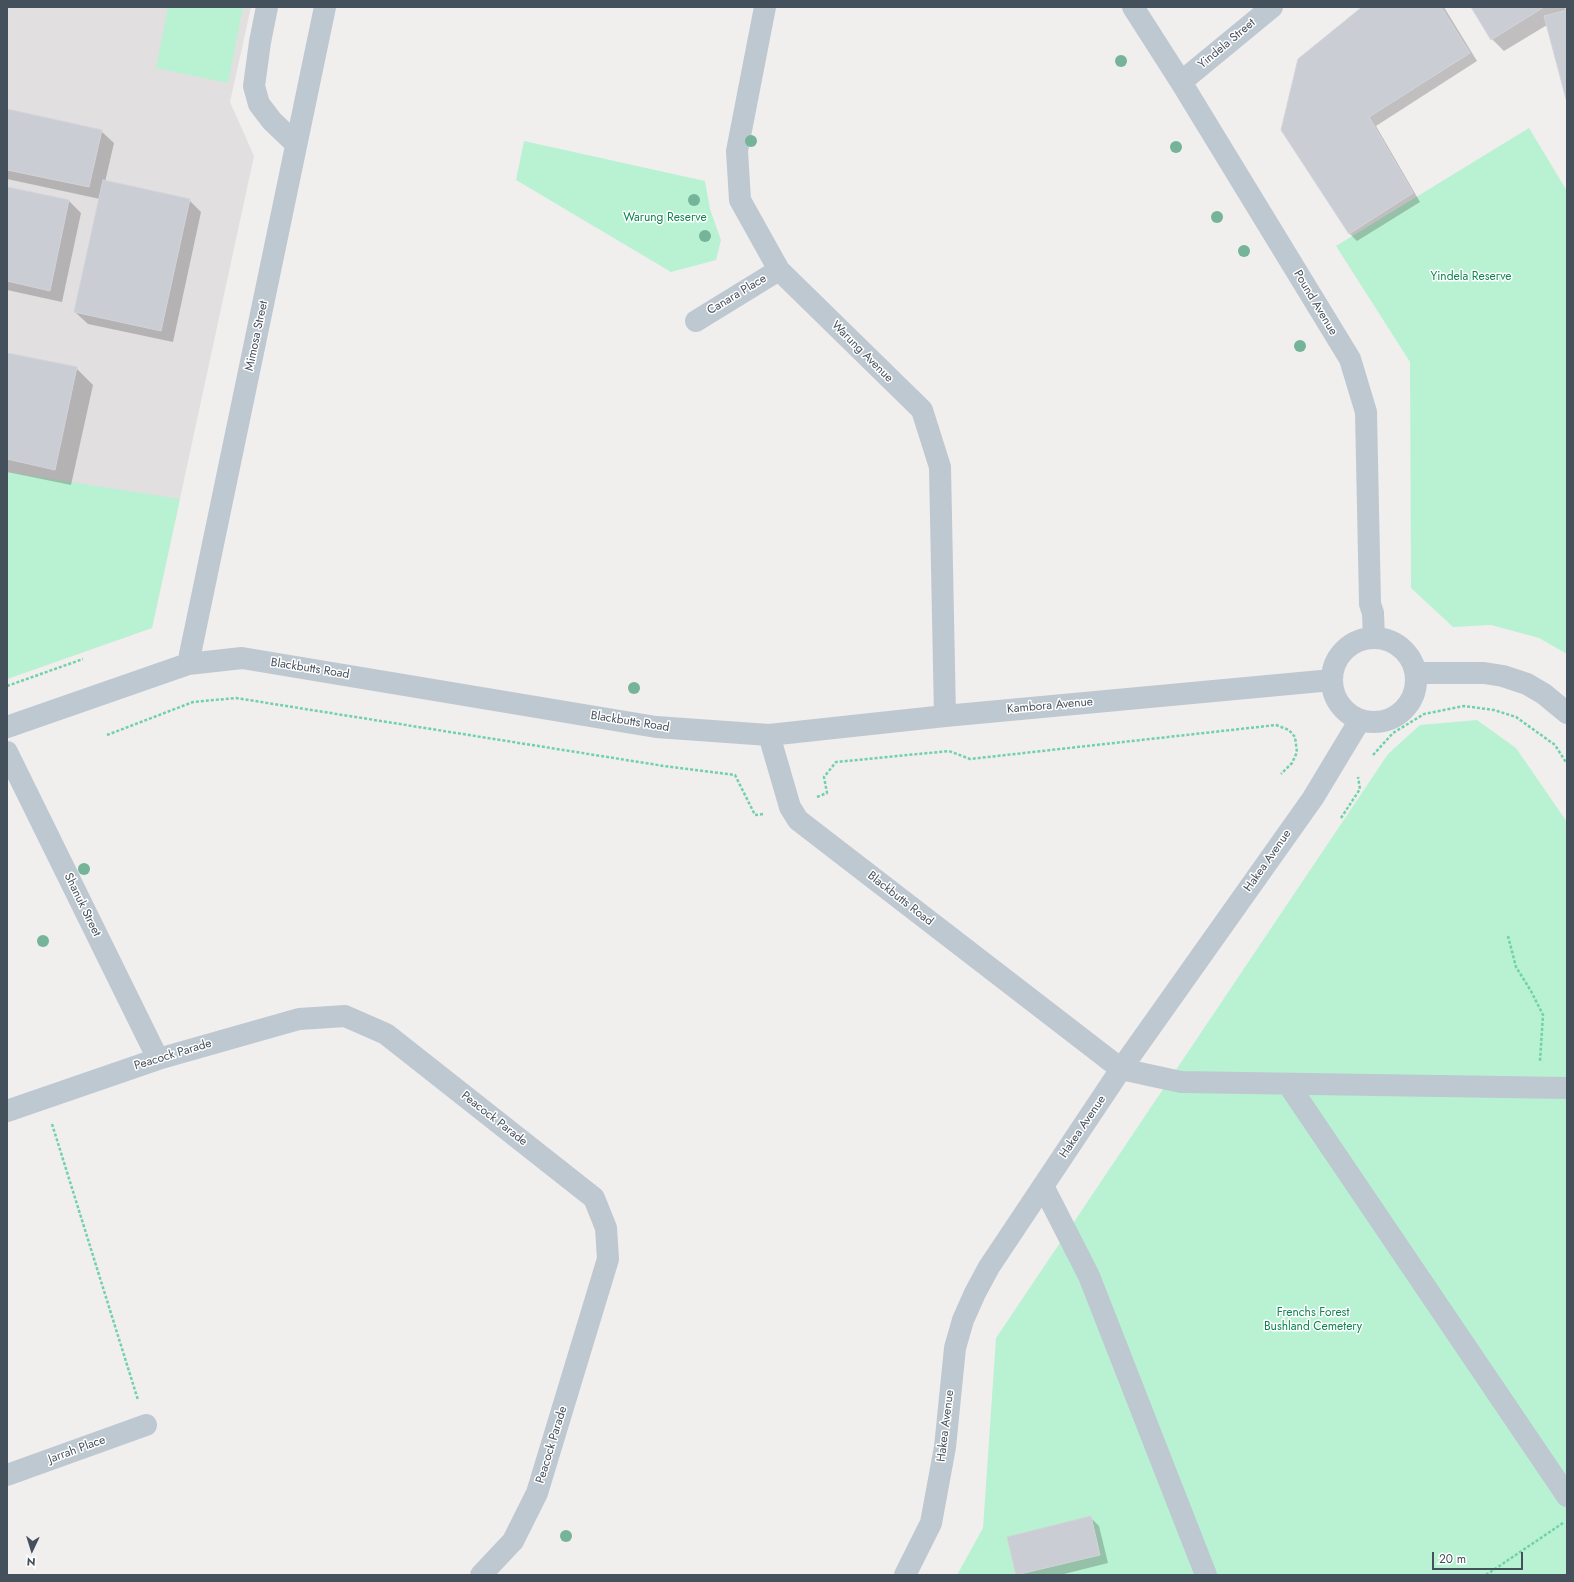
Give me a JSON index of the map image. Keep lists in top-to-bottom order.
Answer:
{
  "streets": {
    "street": [
      "Yindela Street",
      "Canara Place",
      "Pound Avenue",
      "Mimosa Street",
      "Warung Avenue",
      "Blackbutts Road",
      "Kambora Avenue",
      "Hakea Avenue",
      "Shanuk Street",
      "Peacock Parade",
      "Jarrah Place"
    ]
  },
  "crossings": [
    ["Yindela Street", "Pound Avenue"],
    ["Canara Place", "Warung Avenue"],
    ["Pound Avenue", "Kambora Avenue"],
    ["Pound Avenue", "Hakea Avenue"],
    ["Mimosa Street", "Blackbutts Road"],
    ["Warung Avenue", "Kambora Avenue"],
    ["Blackbutts Road", "Kambora Avenue"],
    ["Blackbutts Road", "Hakea Avenue"],
    ["Kambora Avenue", "Hakea Avenue"],
    ["Shanuk Street", "Peacock Parade"]
  ],
  "parks": ["Warung Reserve", "Yindela Reserve", "Frenchs Forest Bushland Cemetery"],
  "scale_bar": "20 m",
  "north": "bottom"
}
